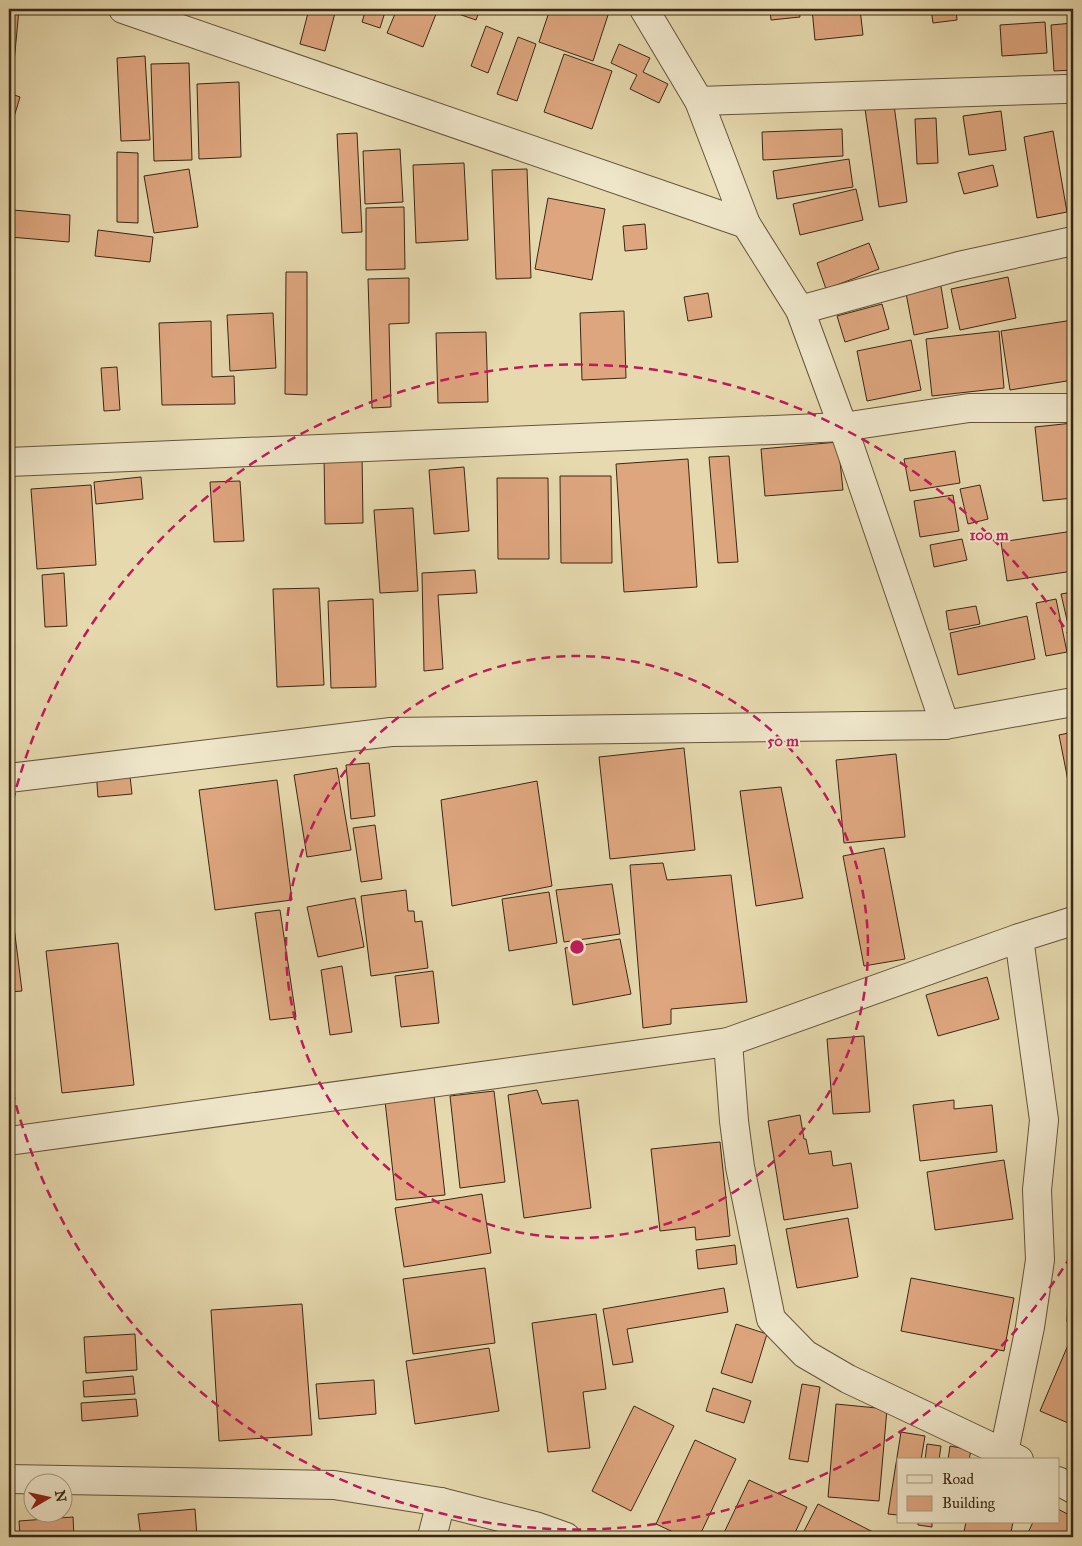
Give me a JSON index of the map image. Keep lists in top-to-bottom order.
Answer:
{
  "legend": ["Road", "Building"],
  "north": "right",
  "rings": ["100 m", "50 m"]
}
